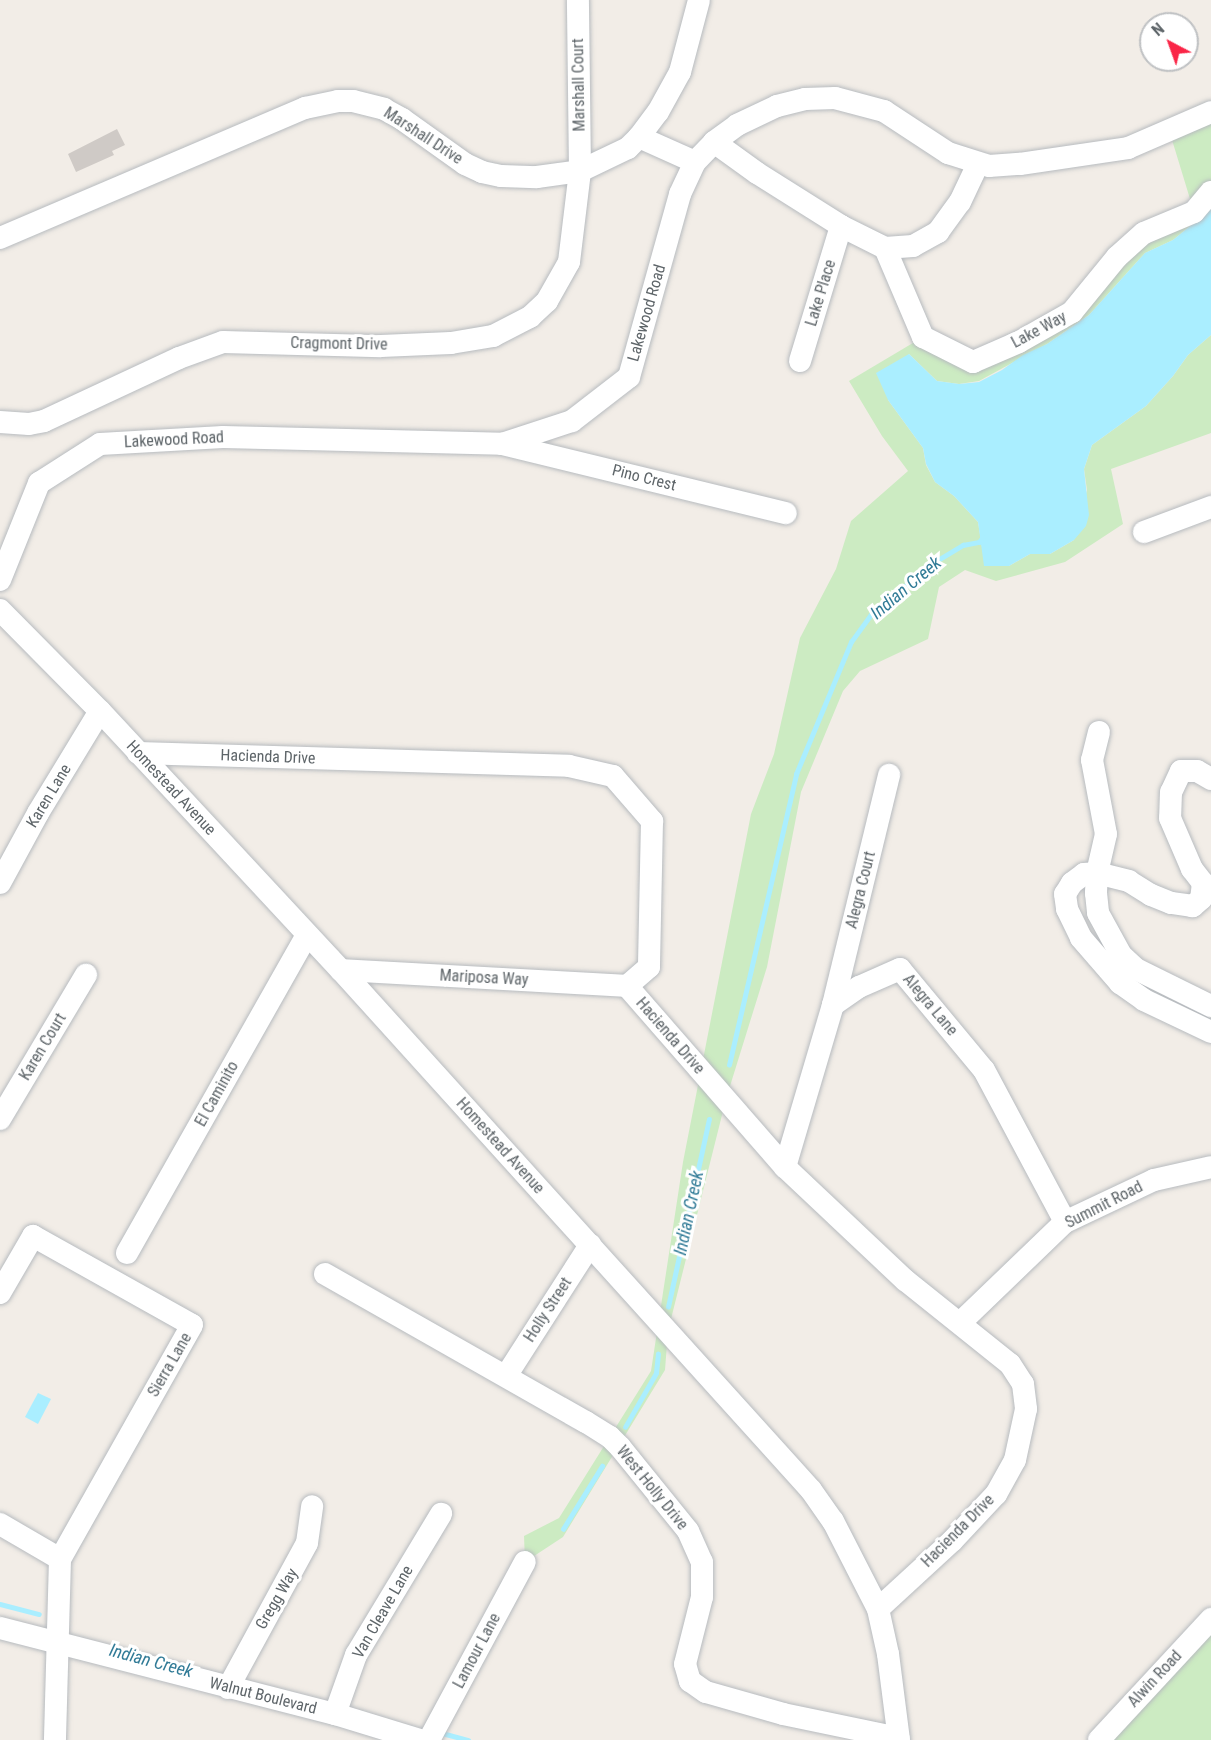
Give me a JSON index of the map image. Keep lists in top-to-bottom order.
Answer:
{
  "streets": {
    "street": [
      "Marshall Court",
      "Marshall Drive",
      "Lake Place",
      "Lakewood Road",
      "Lake Way",
      "Cragmont Drive",
      "Pino Crest",
      "Hacienda Drive",
      "Homestead Avenue",
      "Karen Lane",
      "Alegra Court",
      "Mariposa Way",
      "Alegra Lane",
      "Karen Court",
      "El Caminito",
      "Summit Road",
      "Holly Street",
      "Sierra Lane",
      "West Holly Drive",
      "Gregg Way",
      "Van Cleave Lane",
      "Lamour Lane",
      "Alwin Road",
      "Walnut Boulevard"
    ]
  },
  "crossings": [
    ["Marshall Court", "Marshall Drive"],
    ["Marshall Court", "Cragmont Drive"],
    ["Marshall Drive", "Cragmont Drive"],
    ["Lakewood Road", "Pino Crest"],
    ["Hacienda Drive", "Homestead Avenue"],
    ["Hacienda Drive", "Mariposa Way"],
    ["Hacienda Drive", "Summit Road"],
    ["Homestead Avenue", "Karen Lane"],
    ["Homestead Avenue", "Mariposa Way"],
    ["Homestead Avenue", "El Caminito"],
    ["Homestead Avenue", "Holly Street"],
    ["Homestead Avenue", "West Holly Drive"],
    ["Alegra Court", "Alegra Lane"],
    ["Alegra Lane", "Summit Road"],
    ["Holly Street", "West Holly Drive"],
    ["Sierra Lane", "Walnut Boulevard"],
    ["Gregg Way", "Walnut Boulevard"],
    ["Van Cleave Lane", "Walnut Boulevard"]
  ],
  "water": ["Indian Creek"],
  "north": "top left"
}
